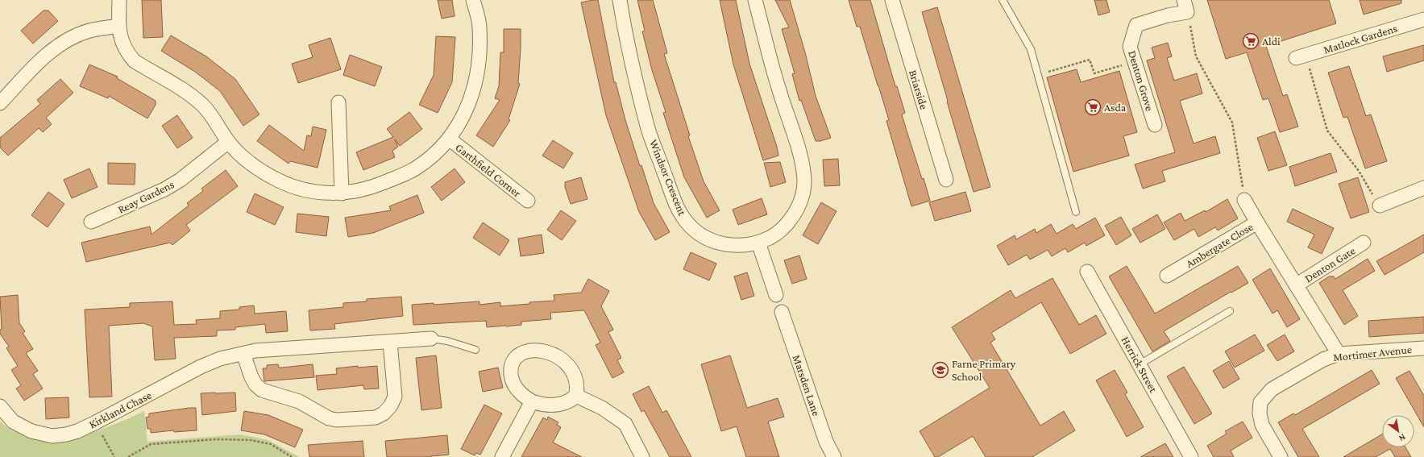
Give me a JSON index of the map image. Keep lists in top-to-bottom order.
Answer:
{
  "streets": {
    "street": [
      "Matlock Gardens",
      "Denton Grove",
      "Briarside",
      "Garthfield Corner",
      "Windsor Crescent",
      "Reay Gardens",
      "Ambergate Close",
      "Denton Gate",
      "Mortimer Avenue",
      "Herrick Street",
      "Marsden Lane",
      "Kirkland Chase"
    ]
  },
  "crossings": [
    ["Ambergate Close", "Denton Gate"],
    ["Ambergate Close", "Mortimer Avenue"]
  ],
  "places": {
    "supermarket": ["Aldi", "Asda"],
    "school or university": ["Farne Primary School"]
  },
  "north": "bottom right"
}
